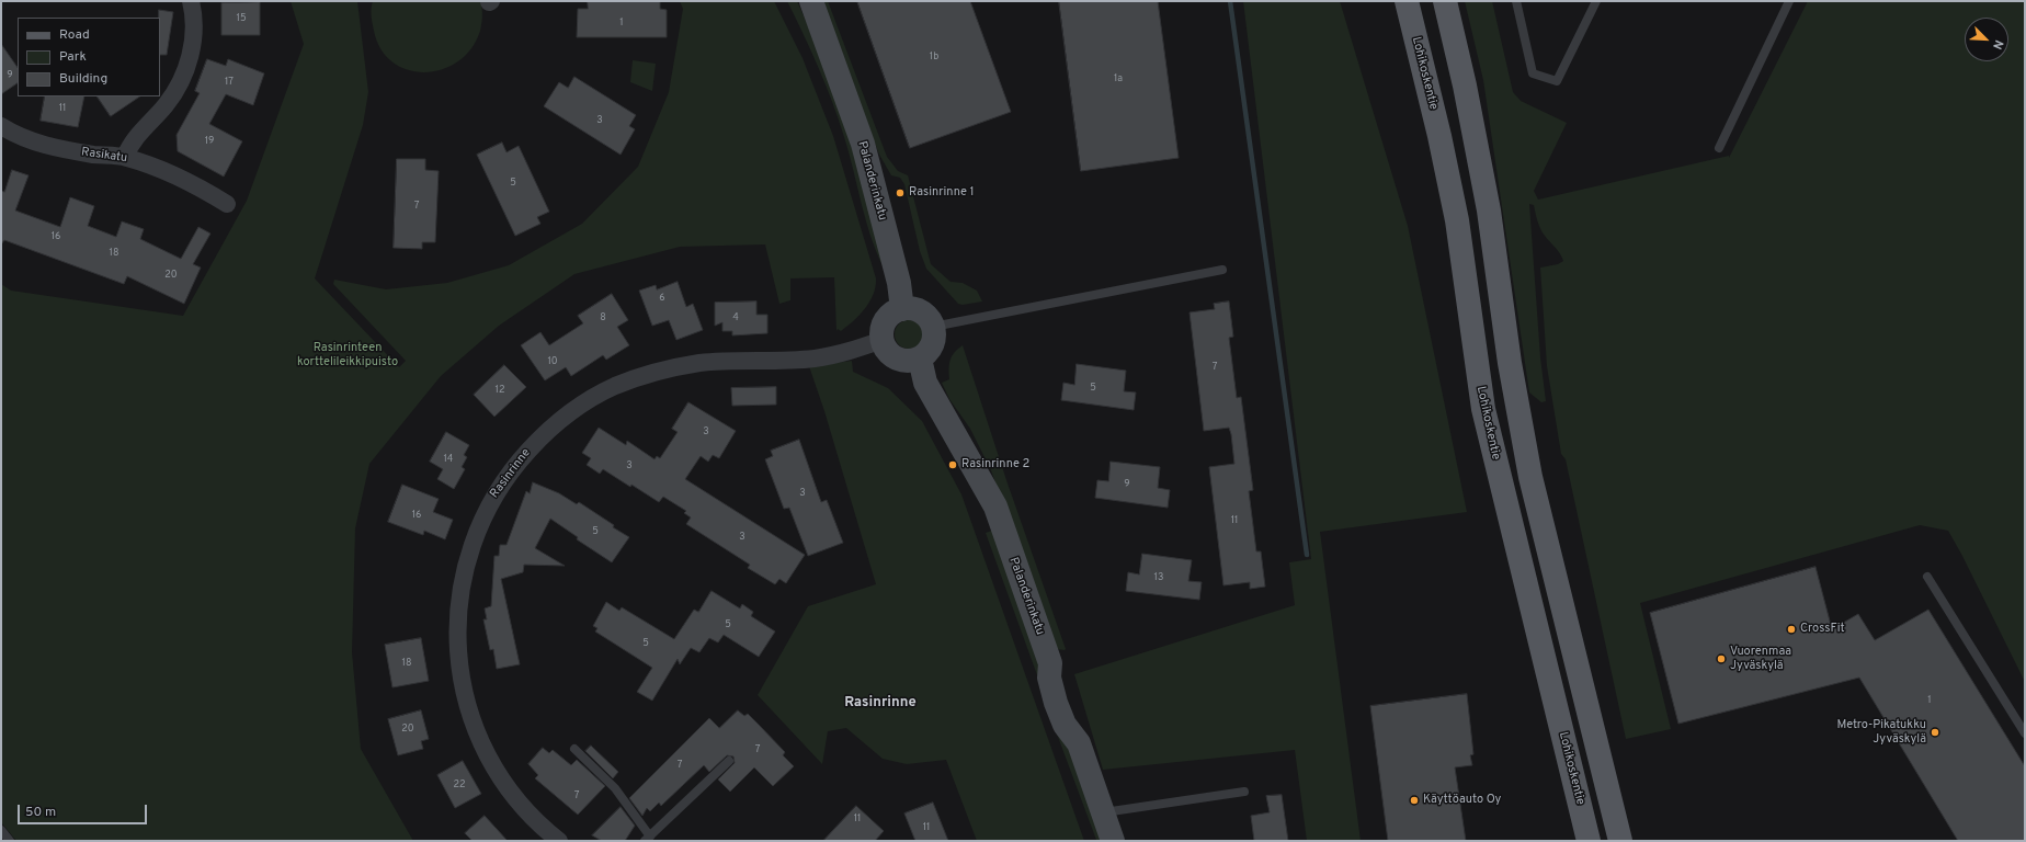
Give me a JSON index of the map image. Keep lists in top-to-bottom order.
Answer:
{
  "streets": {
    "main road": ["Lohikoskentie"],
    "street": ["Rasikatu", "Palanderinkatu", "Rasinrinne"]
  },
  "crossings": [
    ["Palanderinkatu", "Rasinrinne"]
  ],
  "districts": ["Rasinrinne"],
  "parks": ["Rasinrinteen korttelileikkipuisto"],
  "places": [
    "Rasinrinne 1",
    "Rasinrinne 2",
    "CrossFit",
    "Vuorenmaa Jyväskylä",
    "Metro-Pikatukku Jyväskylä",
    "Käyttöauto Oy"
  ],
  "house_numbers": [
    "15",
    "1",
    "1b",
    "9",
    "1a",
    "17",
    "11",
    "3",
    "19",
    "5",
    "7",
    "16",
    "18",
    "20",
    "6",
    "8",
    "4",
    "10",
    "7",
    "5",
    "12",
    "3",
    "14",
    "3",
    "9",
    "3",
    "16",
    "11",
    "5",
    "3",
    "13",
    "5",
    "5",
    "18",
    "1",
    "20",
    "7",
    "7",
    "22",
    "7",
    "11",
    "11"
  ],
  "legend": ["Road", "Park", "Building"],
  "scale_bar": "50 m",
  "north": "bottom right"
}
